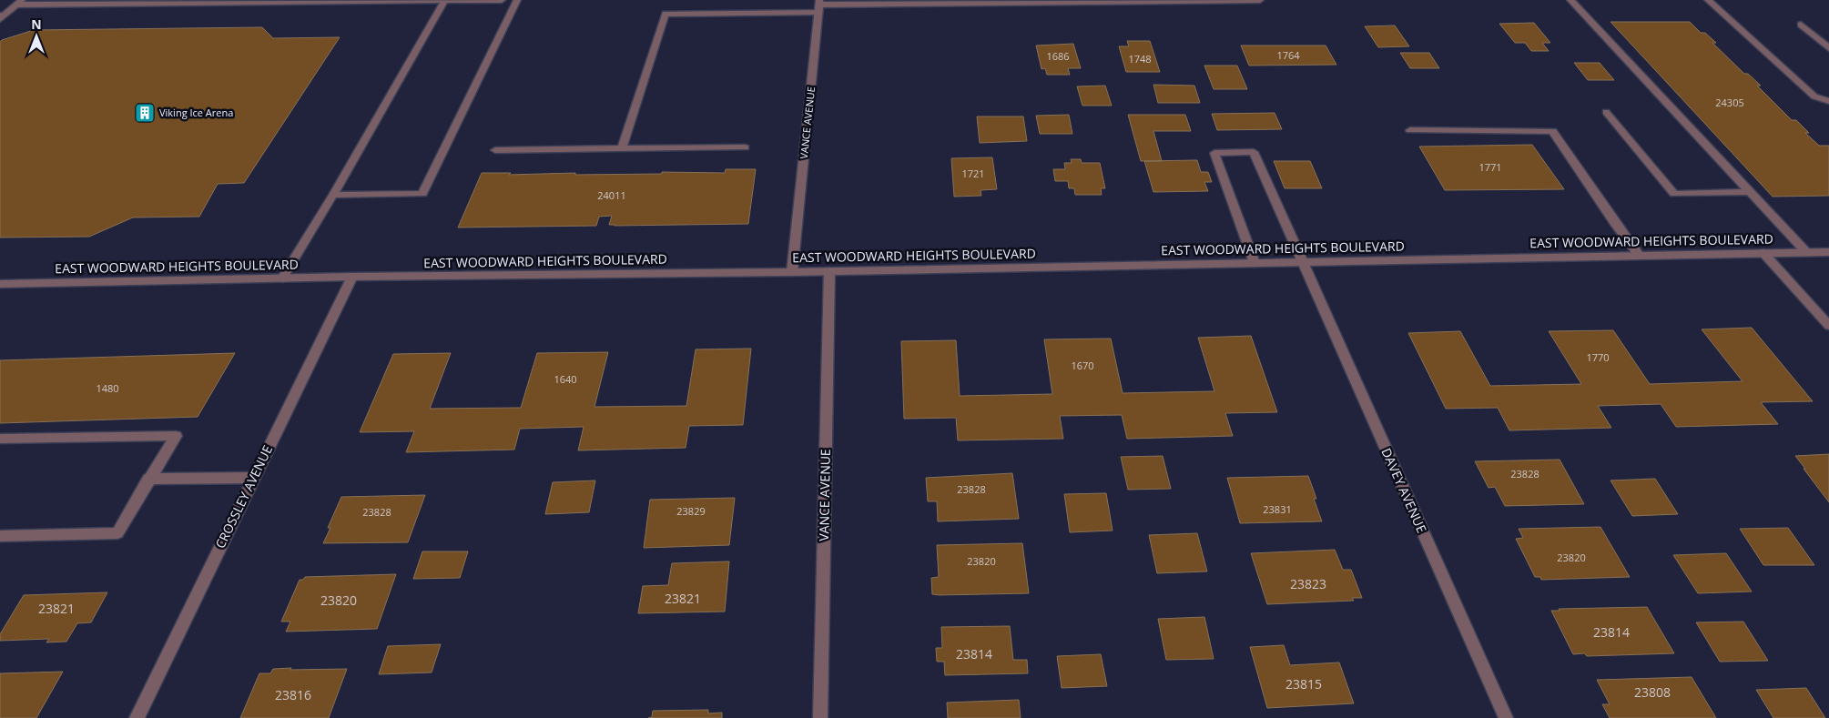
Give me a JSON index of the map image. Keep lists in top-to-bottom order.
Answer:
{
  "streets": {
    "street": [
      "VANCE AVENUE",
      "EAST WOODWARD HEIGHTS BOULEVARD",
      "DAVEY AVENUE",
      "CROSSLEY AVENUE"
    ]
  },
  "crossings": [
    ["VANCE AVENUE", "EAST WOODWARD HEIGHTS BOULEVARD"],
    ["EAST WOODWARD HEIGHTS BOULEVARD", "DAVEY AVENUE"],
    ["EAST WOODWARD HEIGHTS BOULEVARD", "CROSSLEY AVENUE"]
  ],
  "places": {
    "building": ["Viking Ice Arena"]
  },
  "house_numbers": [
    "1764",
    "1686",
    "1748",
    "24305",
    "1771",
    "1721",
    "24011",
    "1770",
    "1670",
    "1640",
    "1480",
    "23828",
    "23828",
    "23831",
    "23829",
    "23828",
    "23820",
    "23820",
    "23823",
    "23821",
    "23820",
    "23821",
    "23814",
    "23814",
    "23815",
    "23808",
    "23816"
  ],
  "north": "top"
}
